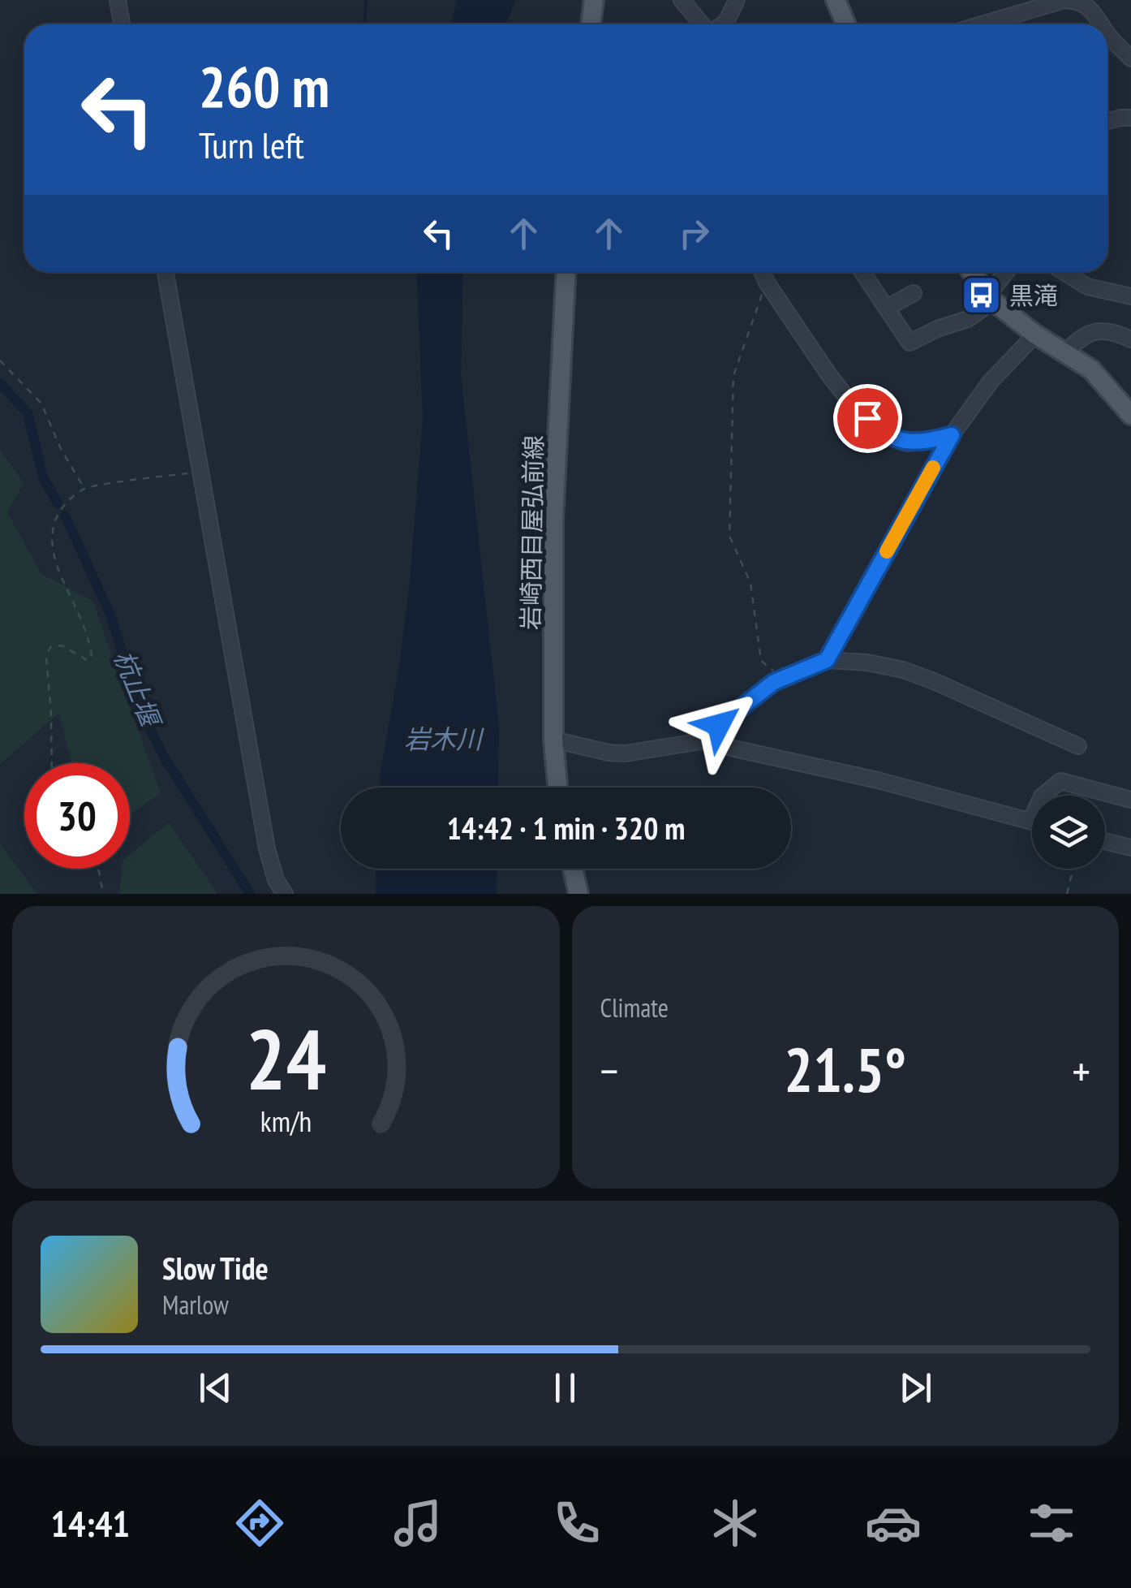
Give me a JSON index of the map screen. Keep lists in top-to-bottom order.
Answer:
{
  "streets": {
    "main road": ["岩崎西目屋弘前線"]
  },
  "water": ["杭止堰", "岩木川"],
  "places": {
    "bus stop": ["黒滝"]
  },
  "page": {
    "turn": ["260 m", "Turn left"],
    "limit": "30",
    "trip": "14:42 · 1 min · 320 m",
    "tile": "Climate",
    "heat": ["−", "21.5°", "+"],
    "song": ["Slow Tide", "Marlow"],
    "tabs": "14:41",
    "gauge": ["24", "km/h"]
  }
}
